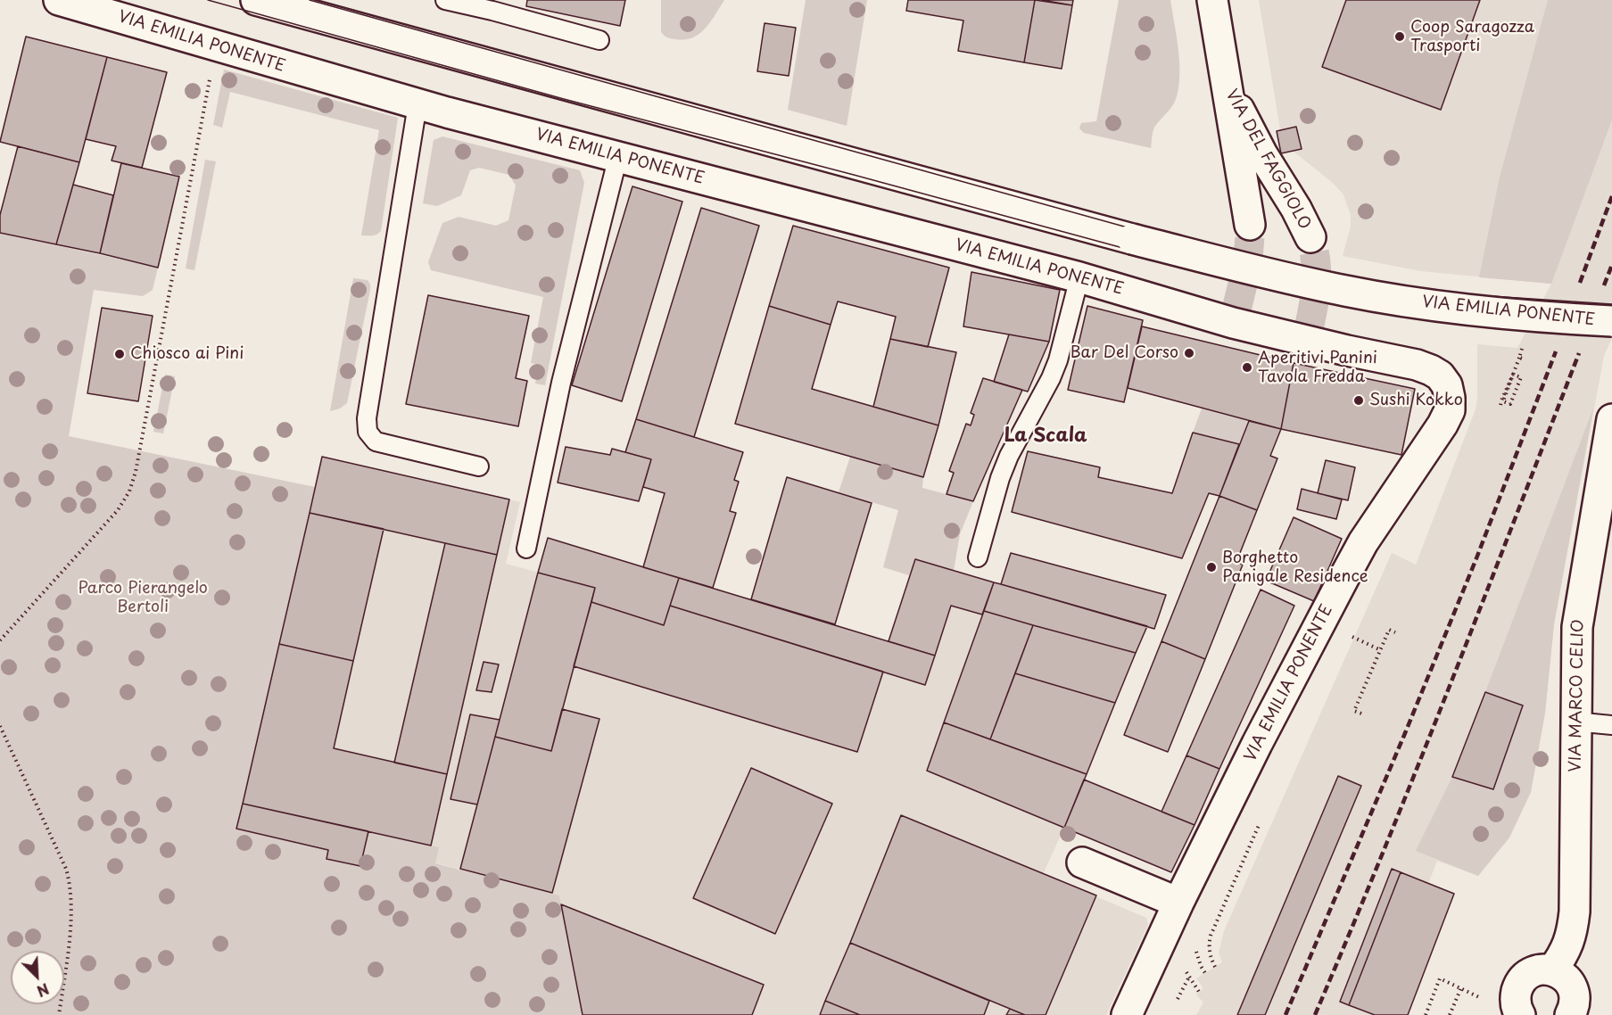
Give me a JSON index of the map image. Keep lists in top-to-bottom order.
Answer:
{
  "streets": {
    "street": ["VIA EMILIA PONENTE", "VIA DEL FAGGIOLO", "VIA MARCO CELIO"]
  },
  "districts": ["La Scala"],
  "parks": ["Parco Pierangelo Bertoli"],
  "places": [
    "Coop Saragozza Trasporti",
    "Bar Del Corso",
    "Chiosco ai Pini",
    "Aperitivi Panini Tavola Fredda",
    "Sushi Kokko",
    "Borghetto Panigale Residence"
  ],
  "north": "bottom right"
}
